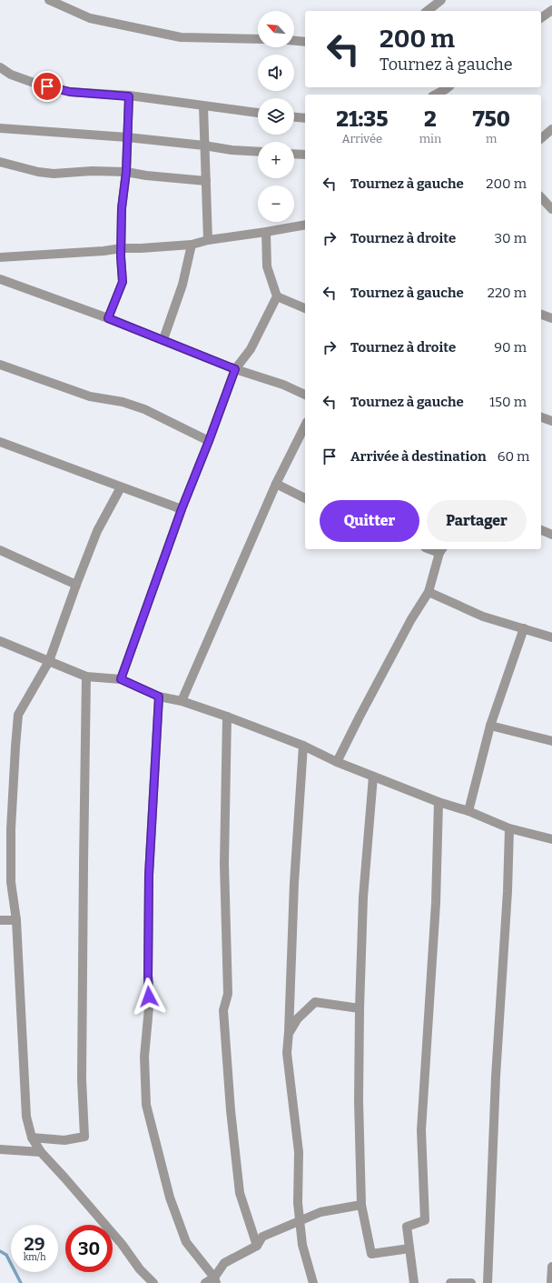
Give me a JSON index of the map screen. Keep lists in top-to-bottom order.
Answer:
{
  "north": "top left",
  "page": {
    "map_buttons": ["+", "−"],
    "turn": ["200 m", "Tournez à gauche"],
    "eta": [
      "21:35",
      "Arrivée",
      "2",
      "min",
      "750",
      "m"
    ],
    "list": [
      {
        "name": "Tournez à gauche",
        "value": "200 m"
      },
      {
        "name": "Tournez à droite",
        "value": "30 m"
      },
      {
        "name": "Tournez à gauche",
        "value": "220 m"
      },
      {
        "name": "Tournez à droite",
        "value": "90 m"
      },
      {
        "name": "Tournez à gauche",
        "value": "150 m"
      },
      {
        "name": "Arrivée à destination",
        "value": "60 m"
      }
    ],
    "buttons": ["Quitter", "Partager"],
    "speed": "29 km/h",
    "limit": "30"
  }
}
